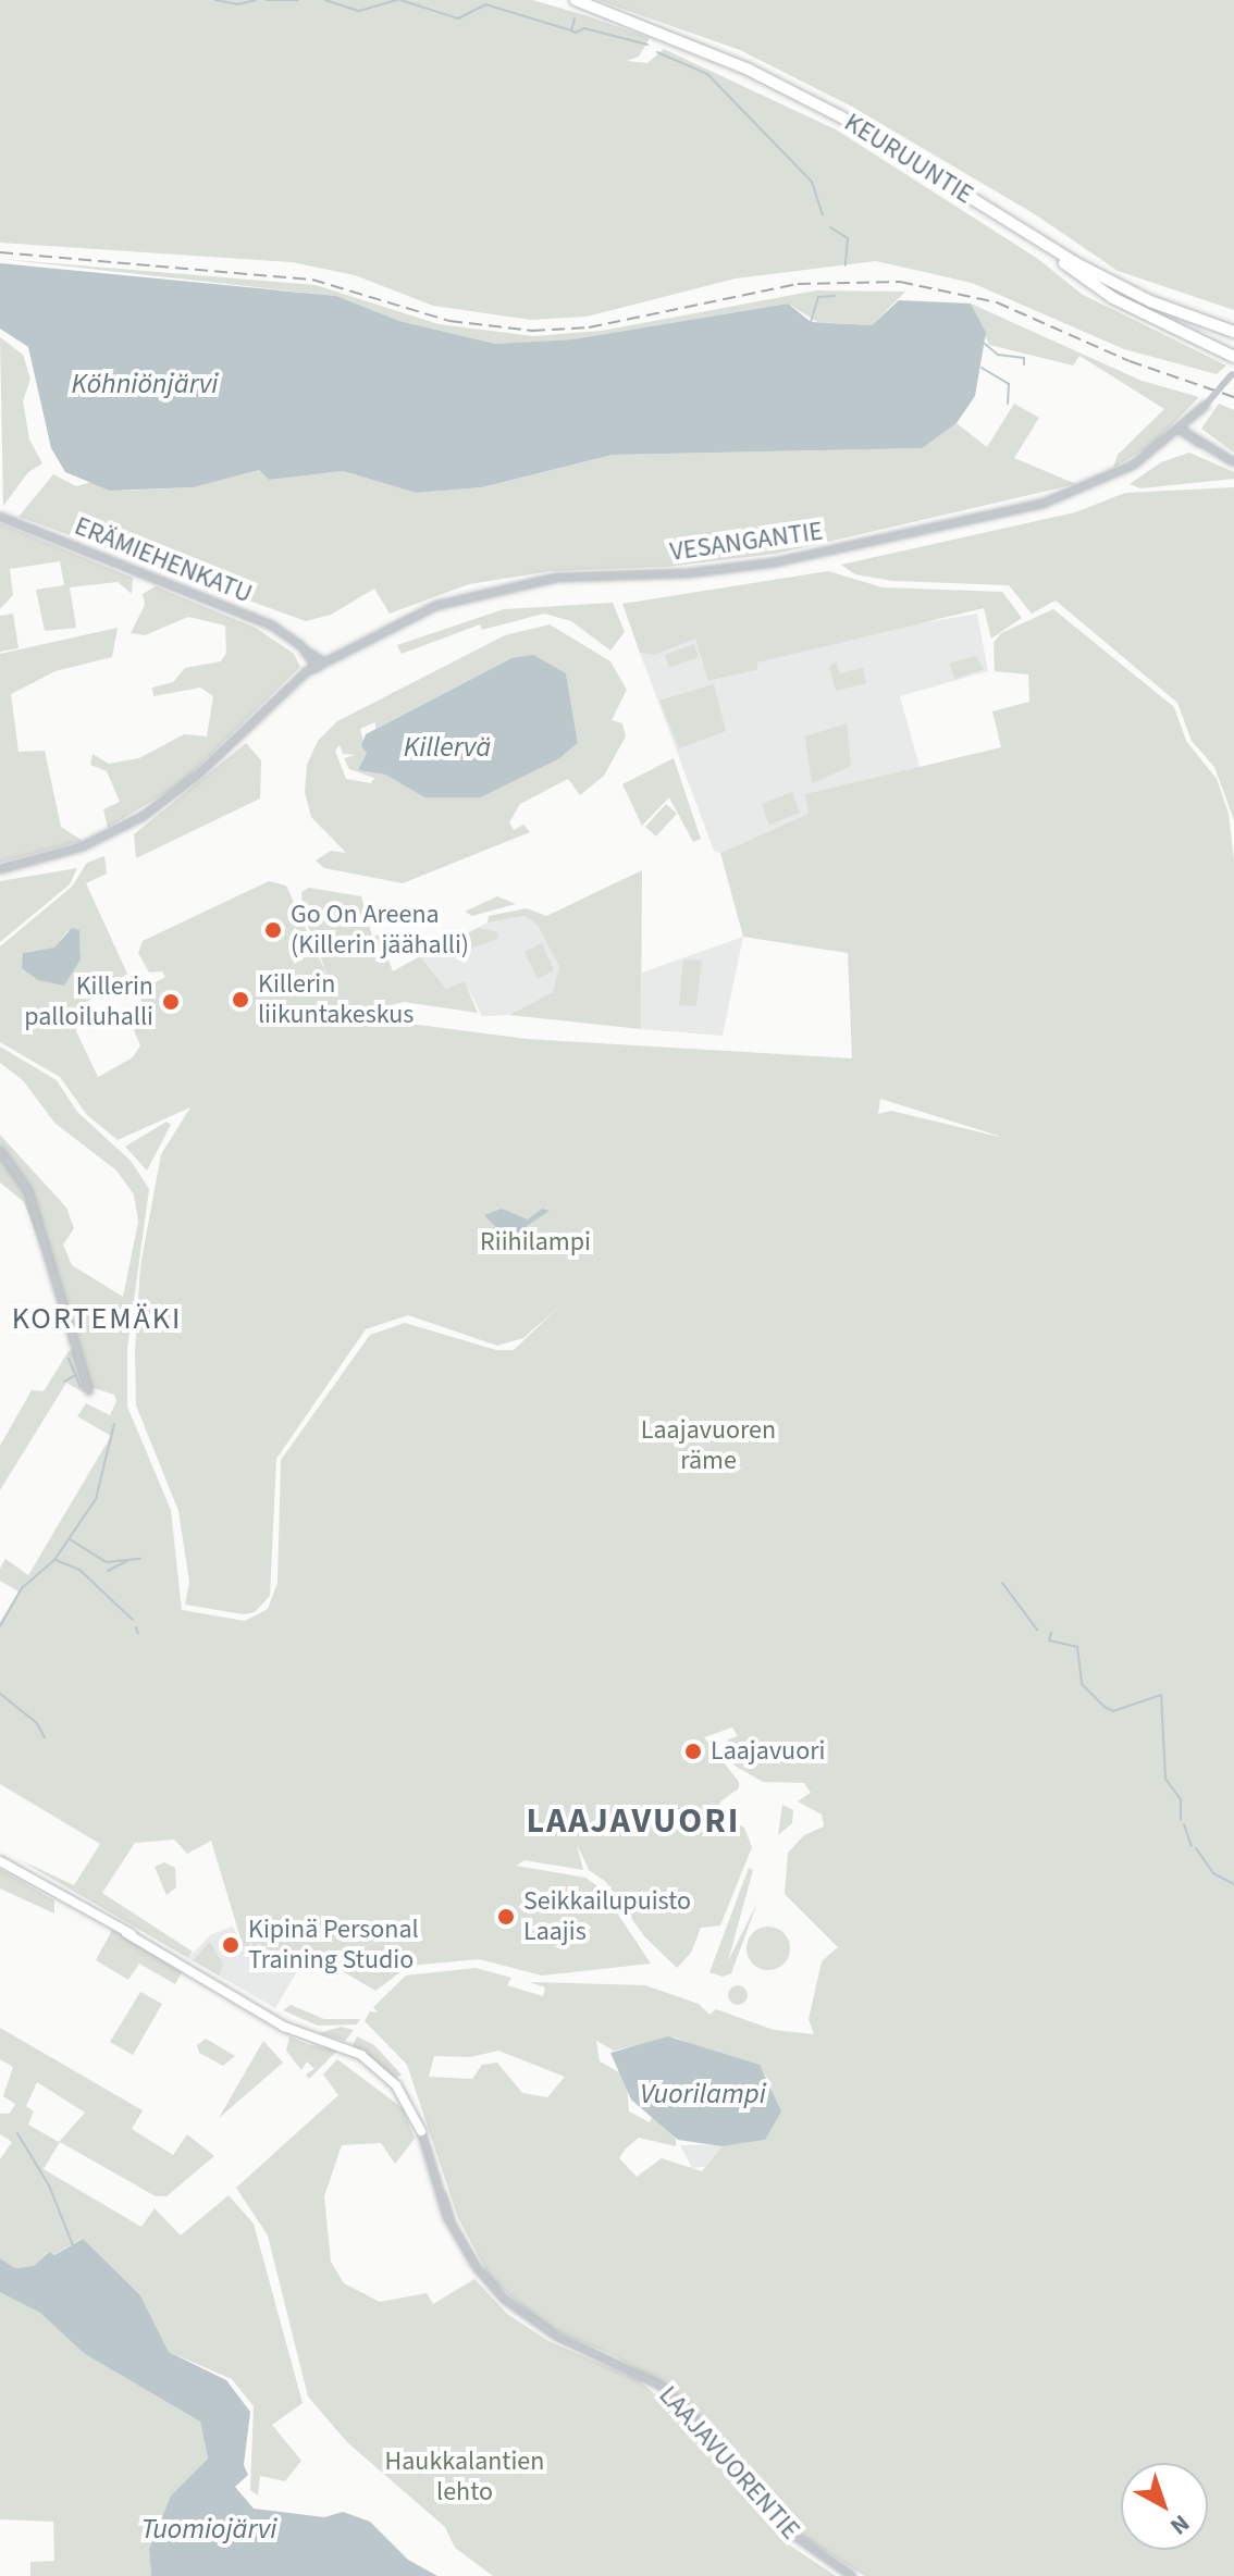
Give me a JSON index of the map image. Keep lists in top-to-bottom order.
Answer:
{
  "streets": {
    "highway": ["KEURUUNTIE"],
    "main road": ["LAAJAVUORENTIE"],
    "street": ["VESANGANTIE", "ERÄMIEHENKATU"]
  },
  "crossings": [
    ["VESANGANTIE", "ERÄMIEHENKATU"]
  ],
  "districts": ["KORTEMÄKI", "LAAJAVUORI"],
  "water": [
    "Köhniönjärvi",
    "Killervä",
    "Vuorilampi",
    "Tuomiojärvi"
  ],
  "parks": ["Riihilampi", "Laajavuoren räme", "Haukkalantien lehto"],
  "places": [
    "Go On Areena (Killerin jäähalli)",
    "Killerin liikuntakeskus",
    "Killerin palloiluhalli",
    "Laajavuori",
    "Seikkailupuisto Laajis",
    "Kipinä Personal Training Studio"
  ],
  "north": "bottom right"
}
